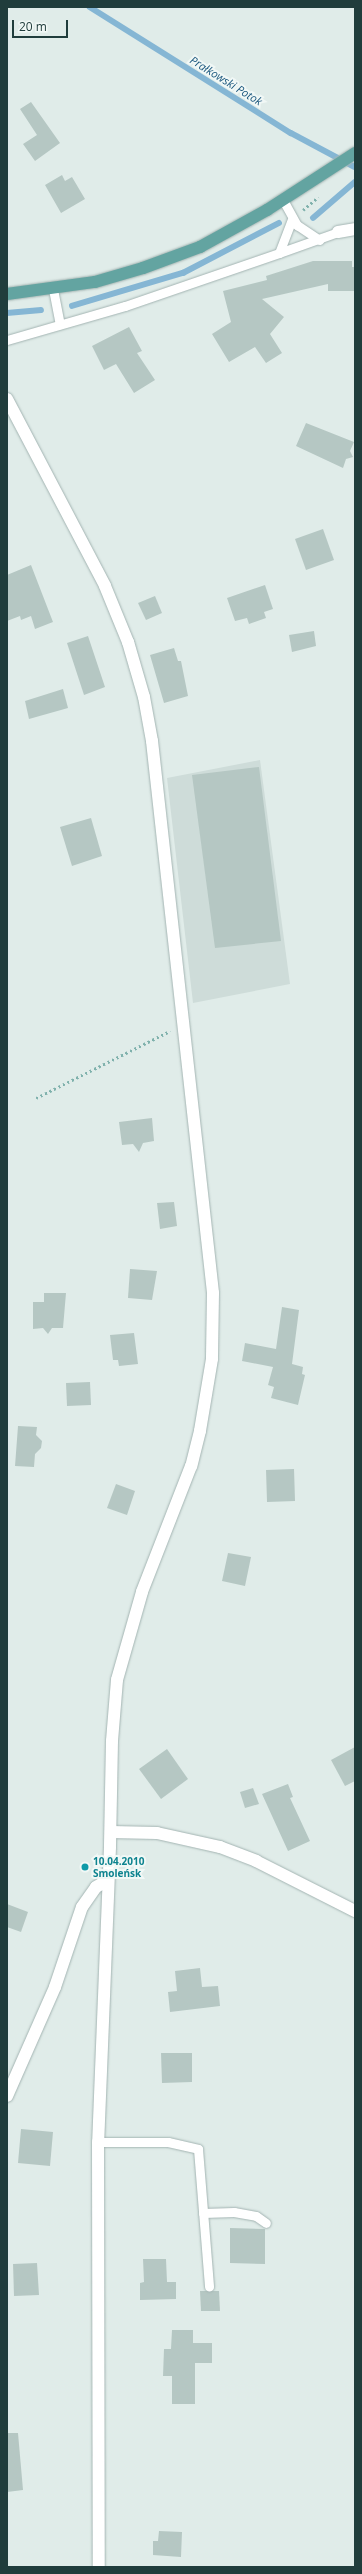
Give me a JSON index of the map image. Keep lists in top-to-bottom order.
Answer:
{
  "water": ["Prałkowski Potok"],
  "places": ["10.04.2010 Smoleńsk"],
  "scale_bar": "20 m"
}
